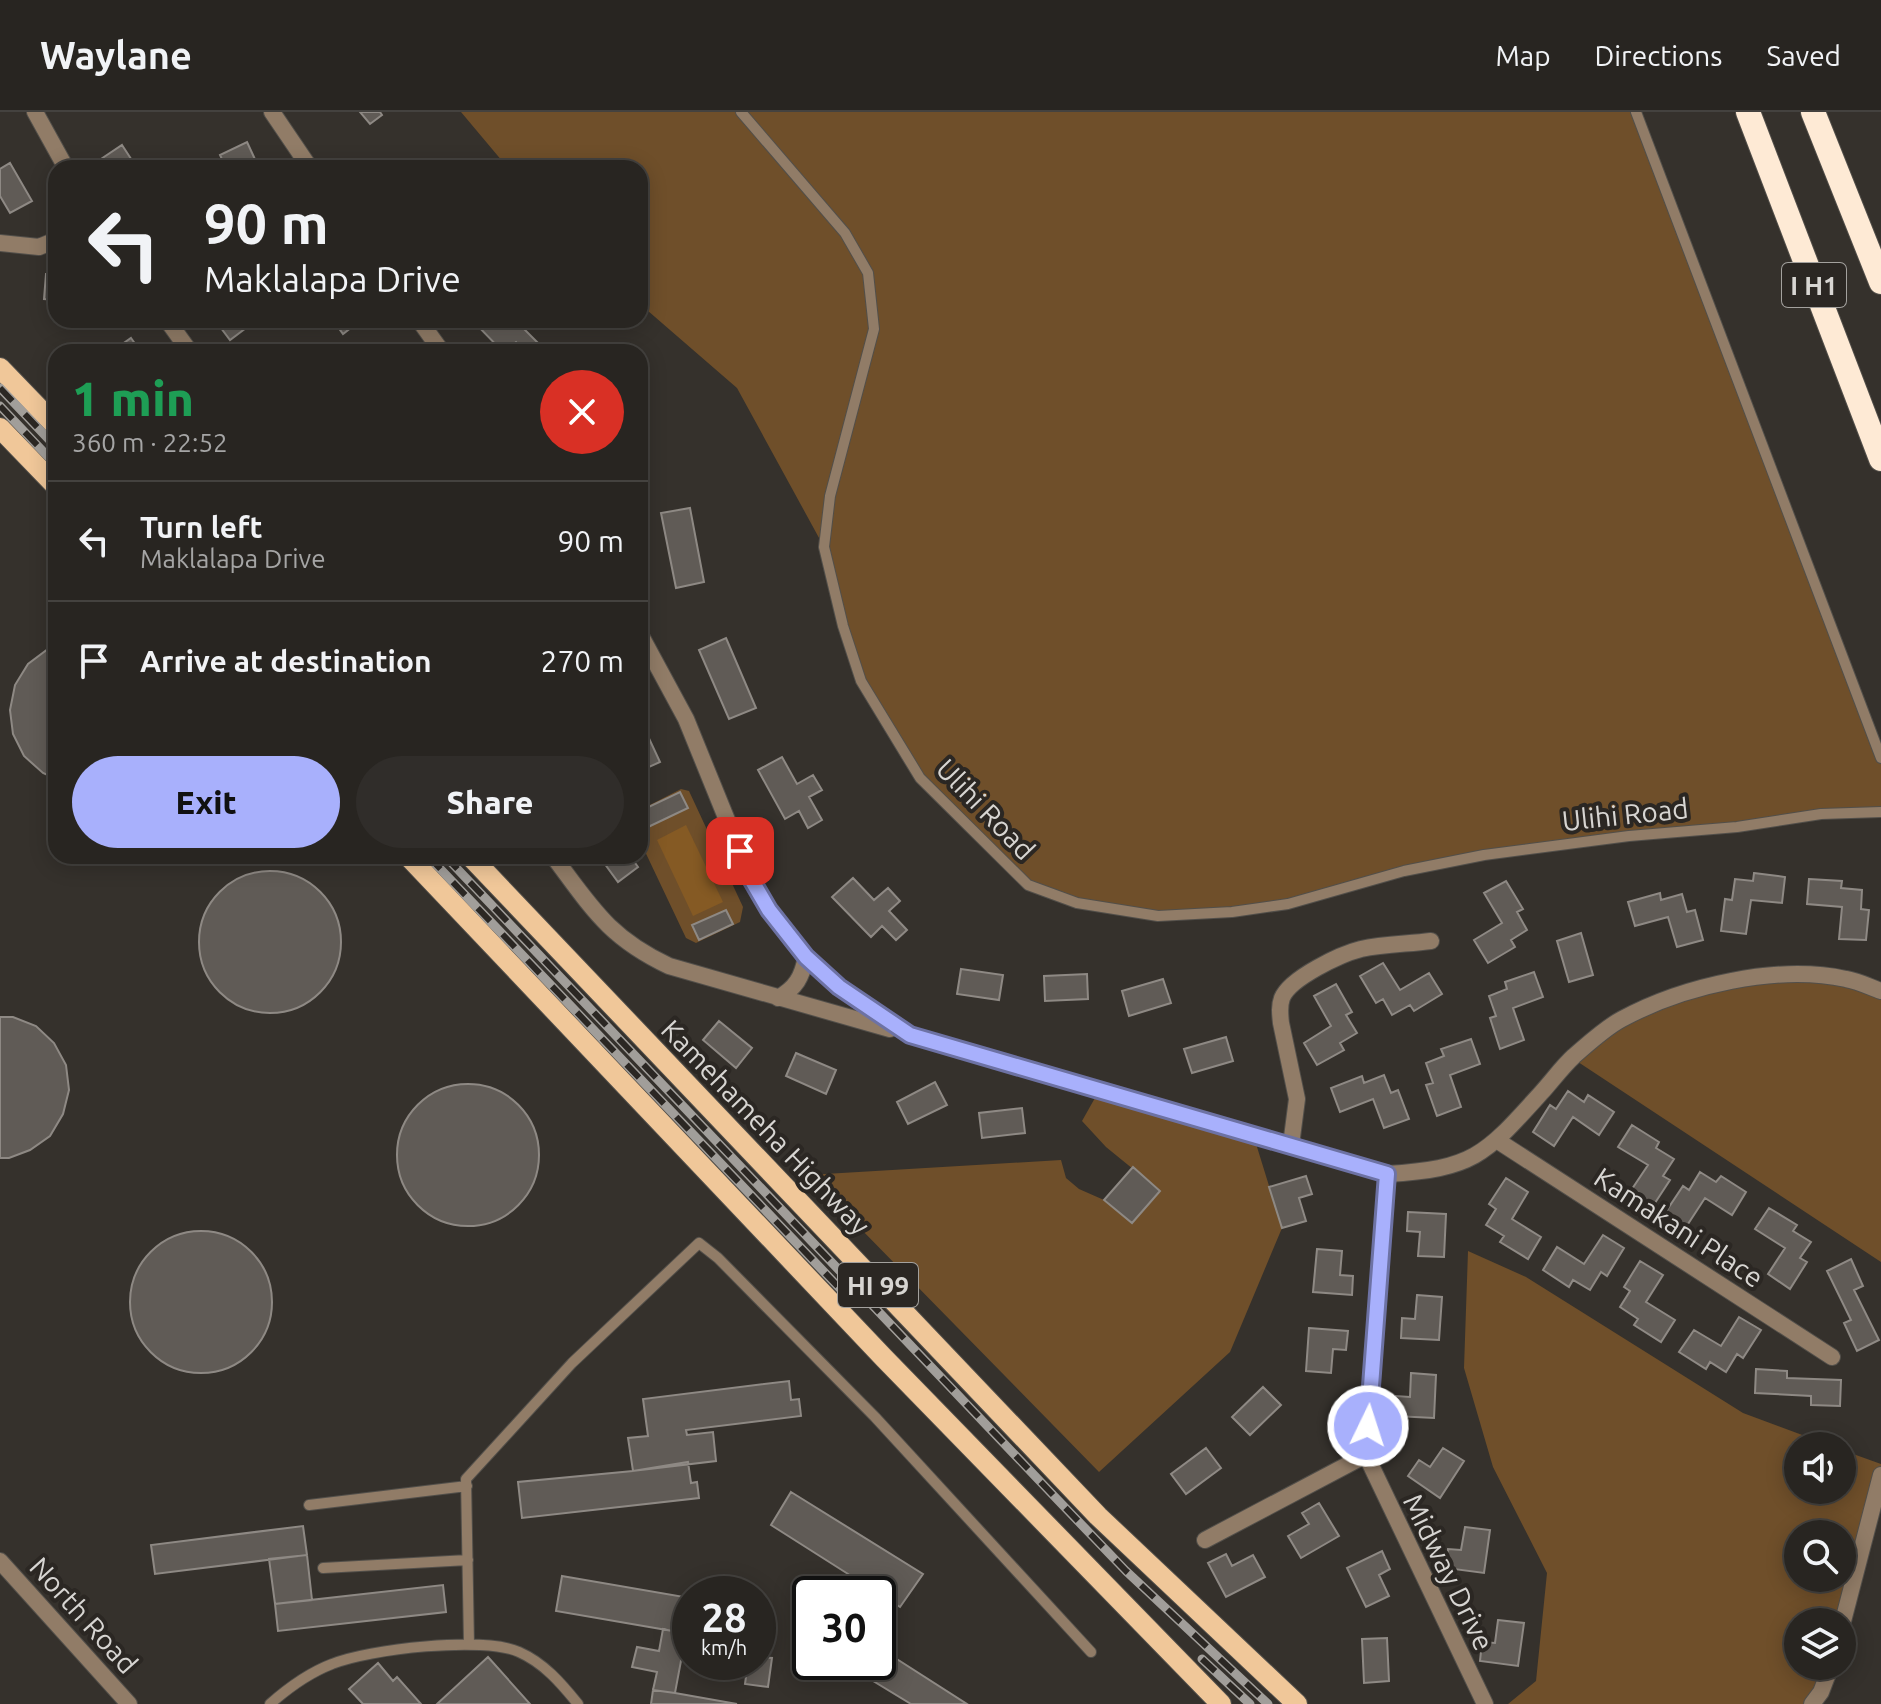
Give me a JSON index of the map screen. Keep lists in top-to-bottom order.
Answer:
{
  "streets": {
    "highway": ["I H1"],
    "main road": ["Kamehameha Highway", "HI 99"],
    "street": ["Kamakani Place", "Midway Drive", "North Road"],
    "lane": ["Ulihi Road"]
  },
  "page": {
    "header": "Waylane",
    "nav": ["Map", "Directions", "Saved"],
    "turn": ["90 m", "Maklalapa Drive"],
    "heading": ["1 min", "360 m · 22:52"],
    "list": [
      {
        "name": "Turn left",
        "note": "Maklalapa Drive",
        "value": "90 m"
      },
      {
        "name": "Arrive at destination",
        "value": "270 m"
      }
    ],
    "buttons": ["Exit", "Share"],
    "speed": "28 km/h",
    "limit": "30"
  }
}
